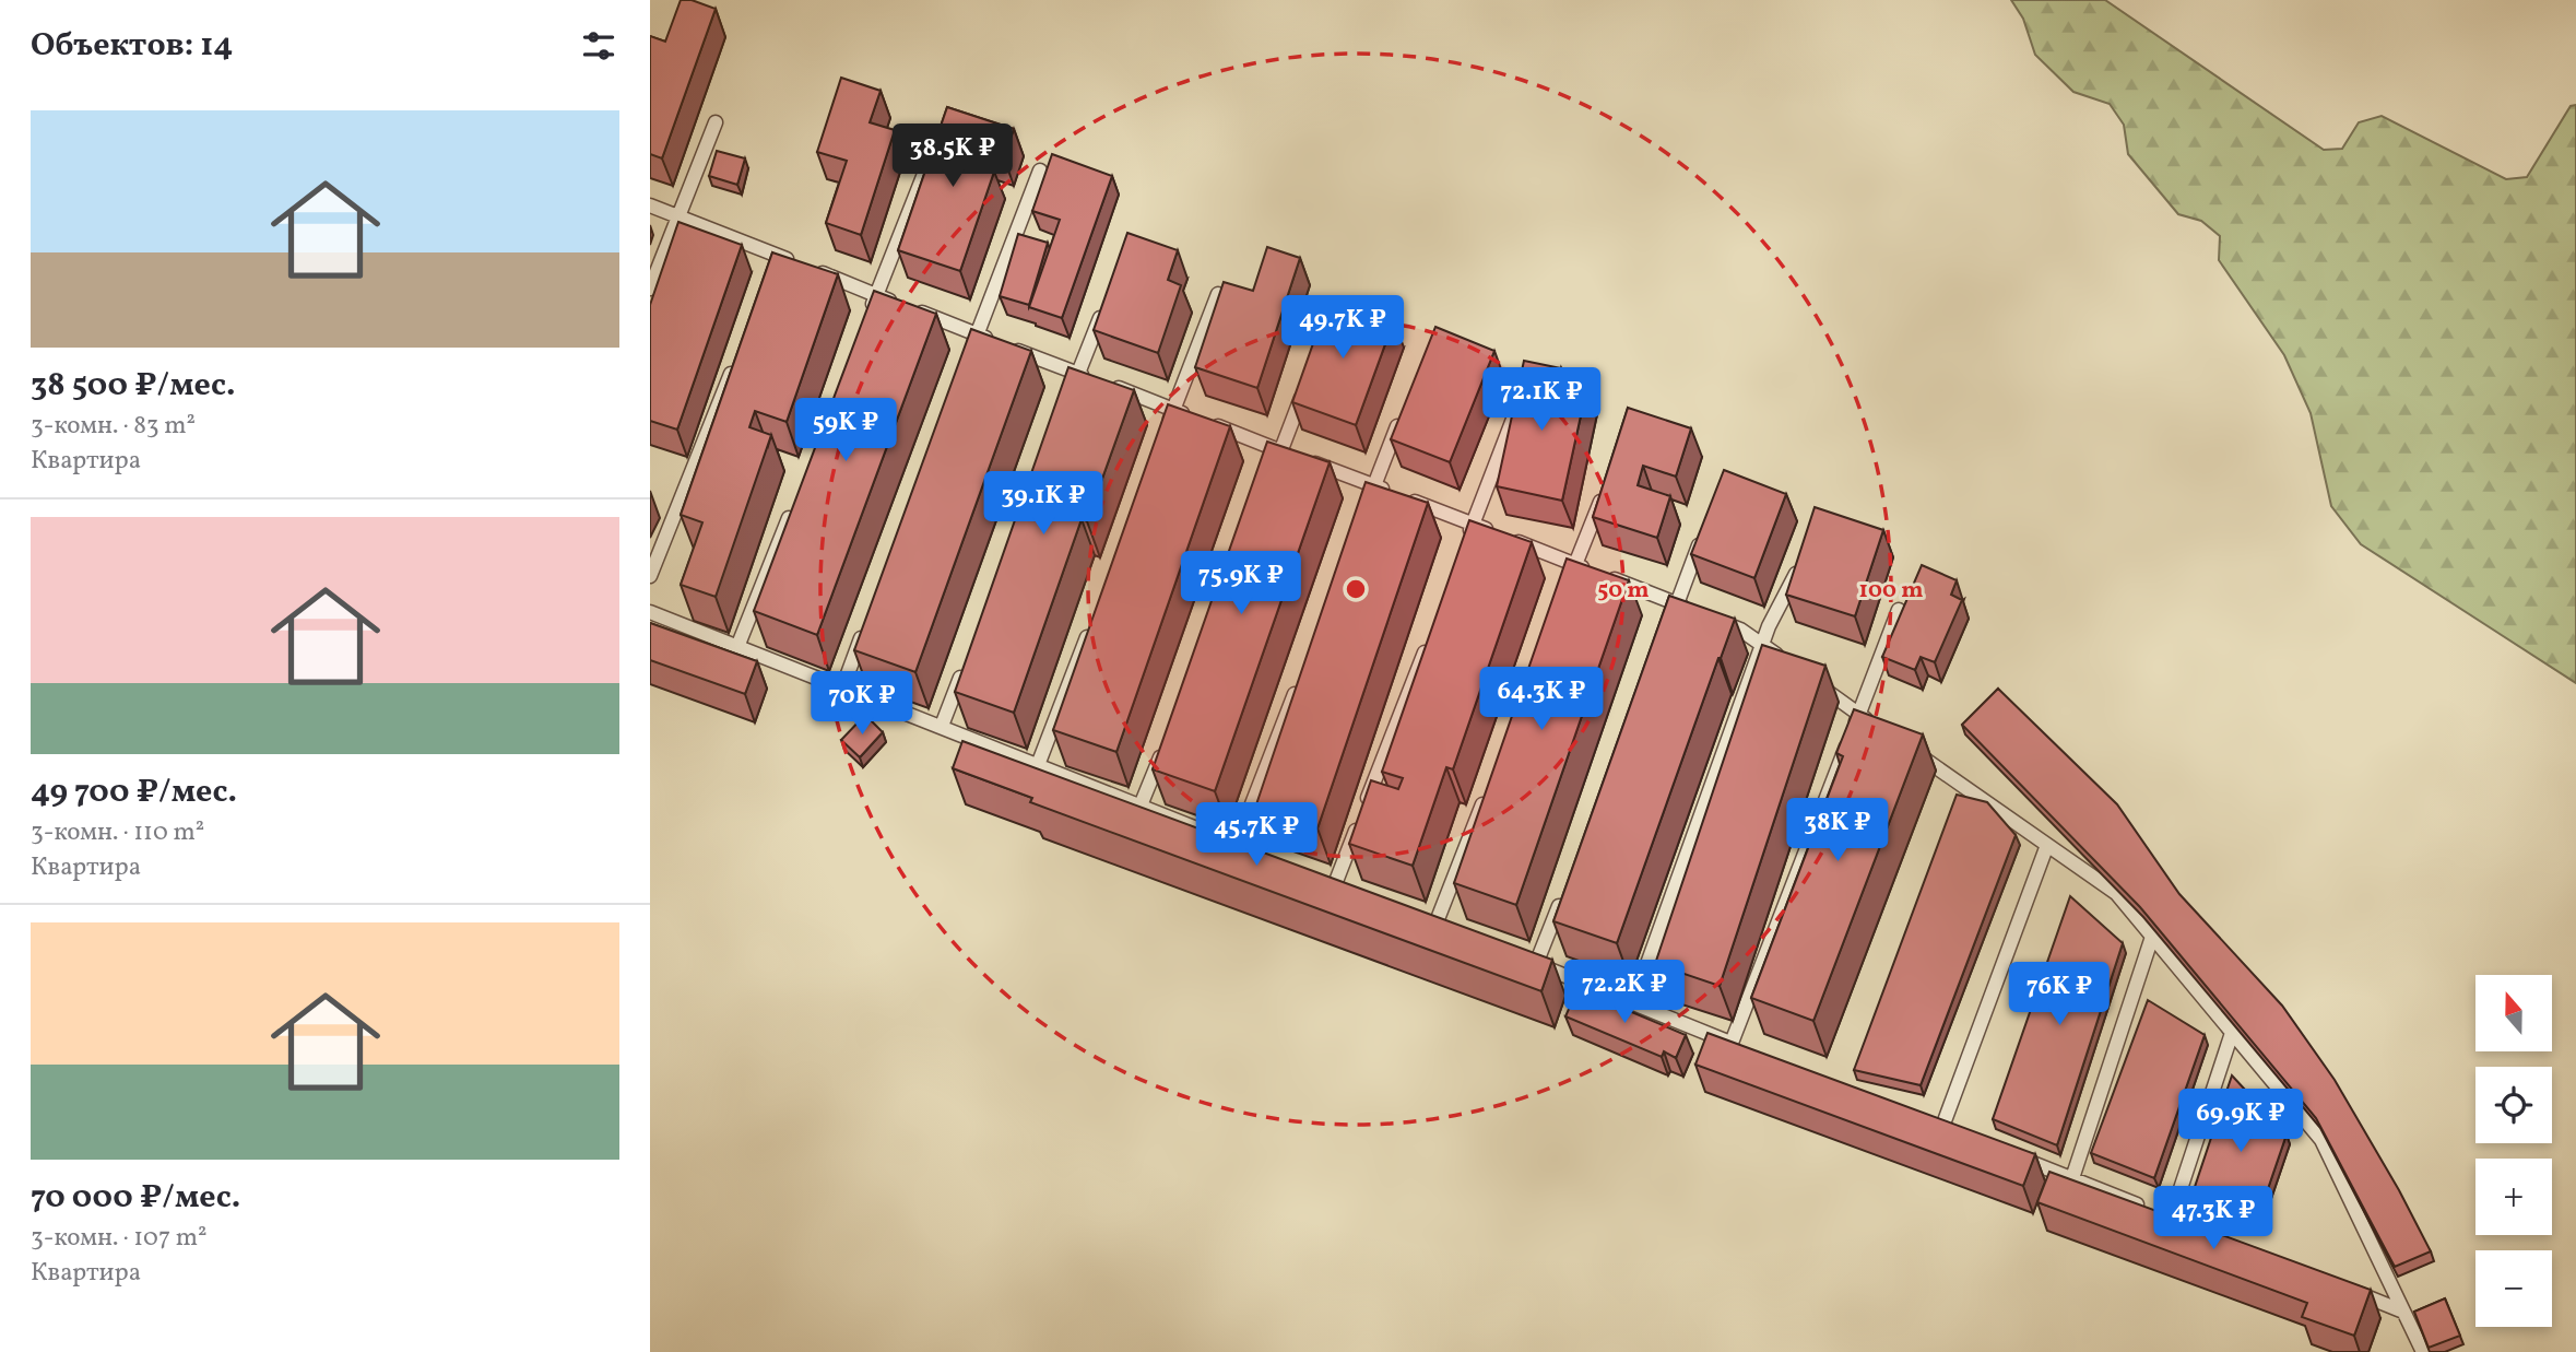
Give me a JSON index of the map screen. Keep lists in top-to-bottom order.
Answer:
{
  "north": "top",
  "page": {
    "heading": "Объектов: 14",
    "list": [
      {
        "name": "38 500 ₽/мес.",
        "note": "3-комн. · 83 m² · Квартира"
      },
      {
        "name": "49 700 ₽/мес.",
        "note": "3-комн. · 110 m² · Квартира"
      },
      {
        "name": "70 000 ₽/мес.",
        "note": "3-комн. · 107 m² · Квартира"
      }
    ],
    "price": [
      "38.5K ₽",
      "49.7K ₽",
      "72.1K ₽",
      "59K ₽",
      "39.1K ₽",
      "75.9K ₽",
      "64.3K ₽",
      "70K ₽",
      "38K ₽",
      "45.7K ₽",
      "72.2K ₽",
      "76K ₽",
      "69.9K ₽",
      "47.3K ₽"
    ],
    "map_buttons": ["+", "−"]
  },
  "rings": ["50 m", "100 m"]
}
